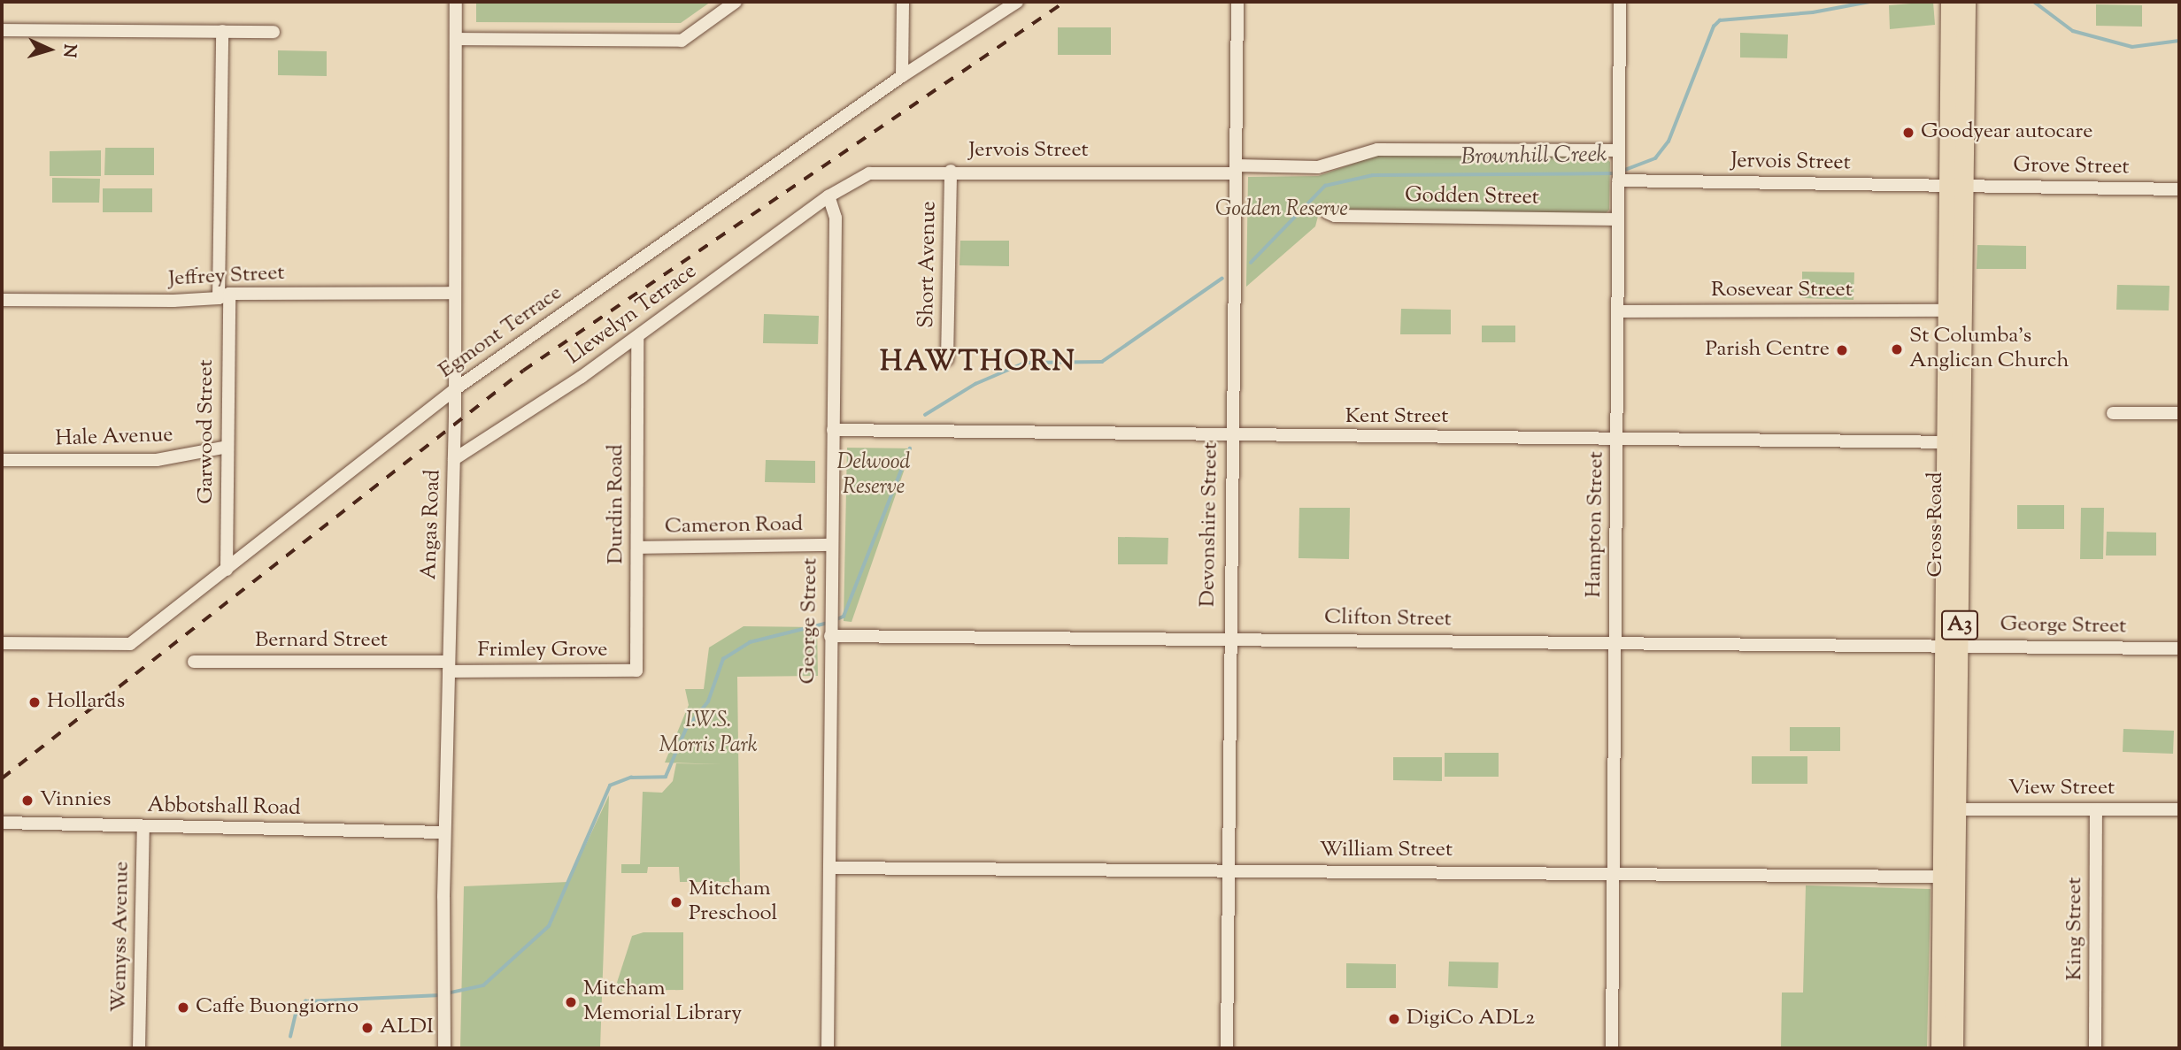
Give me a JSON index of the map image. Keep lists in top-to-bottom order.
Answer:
{
  "streets": {
    "highway": ["Cross Road", "A3"],
    "street": [
      "Jervois Street",
      "Grove Street",
      "Godden Street",
      "Short Avenue",
      "Jeffrey Street",
      "Rosevear Street",
      "Llewelyn Terrace",
      "Egmont Terrace",
      "Kent Street",
      "Garwood Street",
      "Hale Avenue",
      "Durdin Road",
      "Angas Road",
      "Devonshire Street",
      "Hampton Street",
      "Cameron Road",
      "Clifton Street",
      "George Street",
      "Bernard Street",
      "Frimley Grove",
      "View Street",
      "Abbotshall Road",
      "William Street",
      "King Street",
      "Wemyss Avenue"
    ]
  },
  "crossings": [
    ["Jervois Street", "Grove Street"],
    ["Jervois Street", "Short Avenue"],
    ["Jervois Street", "Llewelyn Terrace"],
    ["Jervois Street", "Devonshire Street"],
    ["Jervois Street", "Hampton Street"],
    ["Jervois Street", "Cross Road"],
    ["Jervois Street", "George Street"],
    ["Grove Street", "Cross Road"],
    ["Godden Street", "Hampton Street"],
    ["Jeffrey Street", "Garwood Street"],
    ["Jeffrey Street", "Angas Road"],
    ["Rosevear Street", "Hampton Street"],
    ["Rosevear Street", "Cross Road"],
    ["Llewelyn Terrace", "Durdin Road"],
    ["Llewelyn Terrace", "Angas Road"],
    ["Llewelyn Terrace", "George Street"],
    ["Egmont Terrace", "Garwood Street"],
    ["Egmont Terrace", "Angas Road"],
    ["Kent Street", "Devonshire Street"],
    ["Kent Street", "Hampton Street"],
    ["Kent Street", "Cross Road"],
    ["Kent Street", "George Street"],
    ["Garwood Street", "Hale Avenue"],
    ["Durdin Road", "Cameron Road"],
    ["Durdin Road", "Frimley Grove"],
    ["Angas Road", "Bernard Street"],
    ["Angas Road", "Frimley Grove"],
    ["Angas Road", "Abbotshall Road"],
    ["Devonshire Street", "Clifton Street"],
    ["Devonshire Street", "William Street"],
    ["Hampton Street", "Clifton Street"],
    ["Hampton Street", "William Street"],
    ["Cross Road", "Clifton Street"],
    ["Cross Road", "George Street"],
    ["Cross Road", "View Street"],
    ["Cross Road", "William Street"],
    ["Cameron Road", "George Street"],
    ["Clifton Street", "George Street"],
    ["George Street", "William Street"],
    ["Bernard Street", "Frimley Grove"],
    ["View Street", "King Street"],
    ["Abbotshall Road", "Wemyss Avenue"]
  ],
  "districts": ["HAWTHORN"],
  "water": ["Brownhill Creek"],
  "parks": ["Godden Reserve", "Delwood Reserve", "I.W.S. Morris Park"],
  "places": [
    "Goodyear autocare",
    "St Columba's Anglican Church",
    "Parish Centre",
    "Hollards",
    "Vinnies",
    "Mitcham Preschool",
    "Mitcham Memorial Library",
    "Caffe Buongiorno",
    "DigiCo ADL2",
    "ALDI"
  ],
  "north": "right"
}
